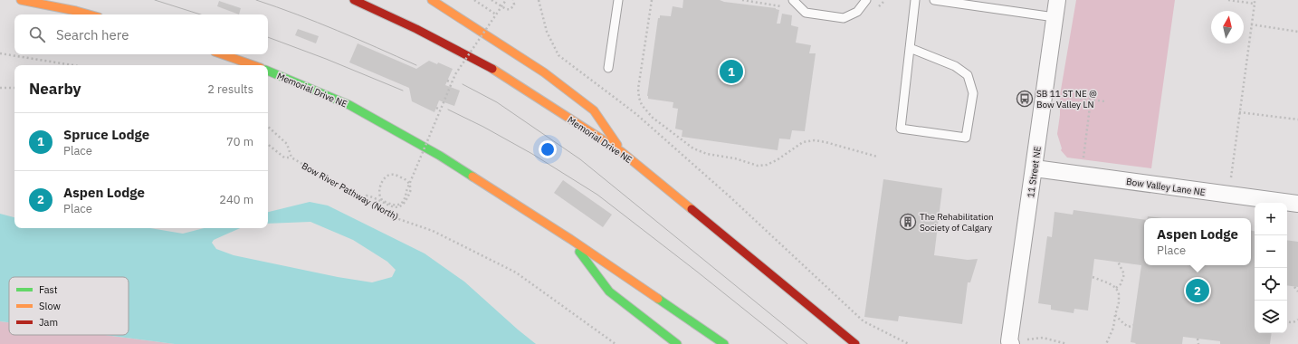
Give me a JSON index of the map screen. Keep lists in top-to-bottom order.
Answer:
{
  "streets": {
    "highway": ["Memorial Drive NE"],
    "street": ["11 Street NE", "Bow Valley Lane NE"],
    "path": ["Bow River Pathway (North)"]
  },
  "crossings": [
    ["11 Street NE", "Bow Valley Lane NE"]
  ],
  "places": {
    "bus stop": ["SB 11 ST NE @ Bow Valley LN"],
    "building": ["The Rehabilitation Society of Calgary"]
  },
  "legend": ["Fast", "Slow", "Jam"],
  "north": "top",
  "page": {
    "search": "Search here",
    "pins": ["1", "2"],
    "heading": ["Nearby", "2 results"],
    "list": [
      {
        "mark": "1",
        "name": "Spruce Lodge",
        "note": "Place",
        "value": "70 m"
      },
      {
        "mark": "2",
        "name": "Aspen Lodge",
        "note": "Place",
        "value": "240 m"
      }
    ],
    "map_buttons": ["+", "−"],
    "popup": ["Aspen Lodge", "Place"]
  }
}
